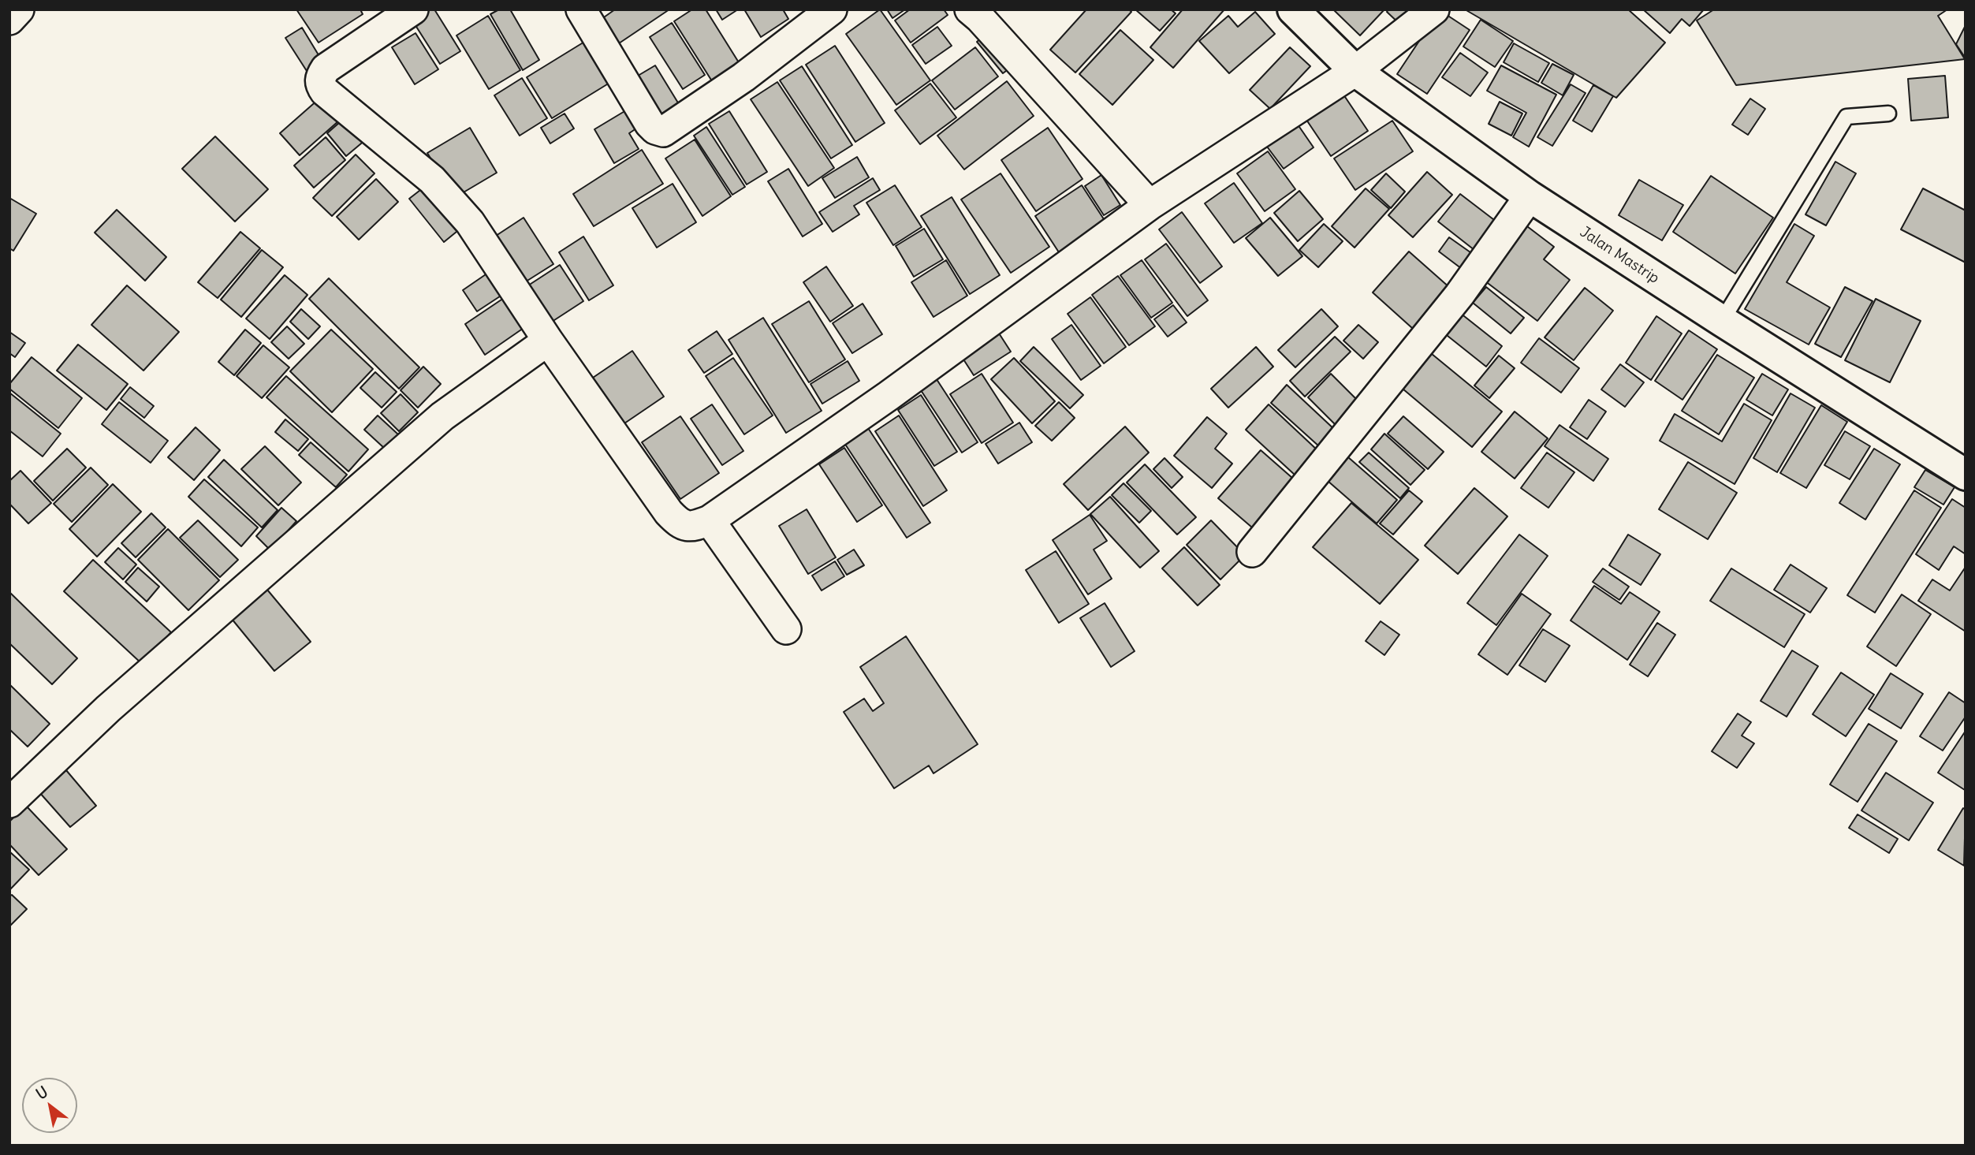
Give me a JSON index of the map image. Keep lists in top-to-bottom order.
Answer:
{
  "streets": {
    "main road": ["Jalan Mastrip"]
  },
  "north": "top left"
}
